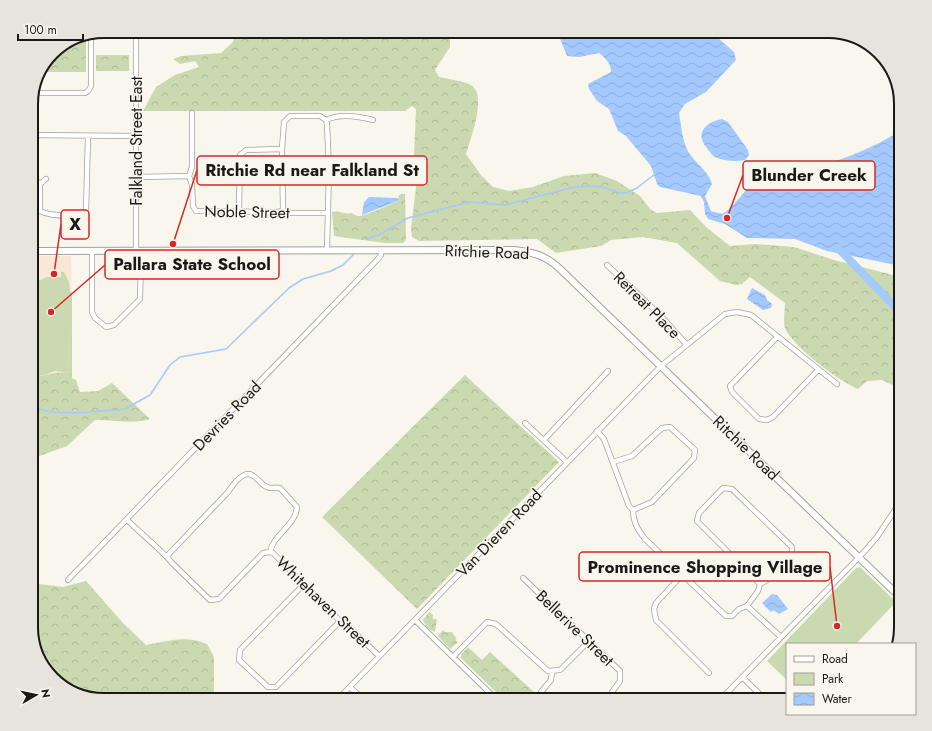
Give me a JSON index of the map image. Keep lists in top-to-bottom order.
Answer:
{
  "streets": {
    "street": [
      "Falkland Street East",
      "Noble Street",
      "Ritchie Road",
      "Retreat Place",
      "Devries Road",
      "Van Dieren Road",
      "Whitehaven Street",
      "Bellerive Street"
    ]
  },
  "crossings": [
    ["Falkland Street East", "Ritchie Road"],
    ["Ritchie Road", "Devries Road"],
    ["Ritchie Road", "Van Dieren Road"],
    ["Retreat Place", "Van Dieren Road"],
    ["Devries Road", "Whitehaven Street"],
    ["Van Dieren Road", "Whitehaven Street"]
  ],
  "places": [
    "Blunder Creek",
    "Ritchie Rd near Falkland St",
    "X",
    "Pallara State School",
    "Prominence Shopping Village"
  ],
  "legend": ["Road", "Park", "Water"],
  "scale_bar": "100 m",
  "north": "right"
}
